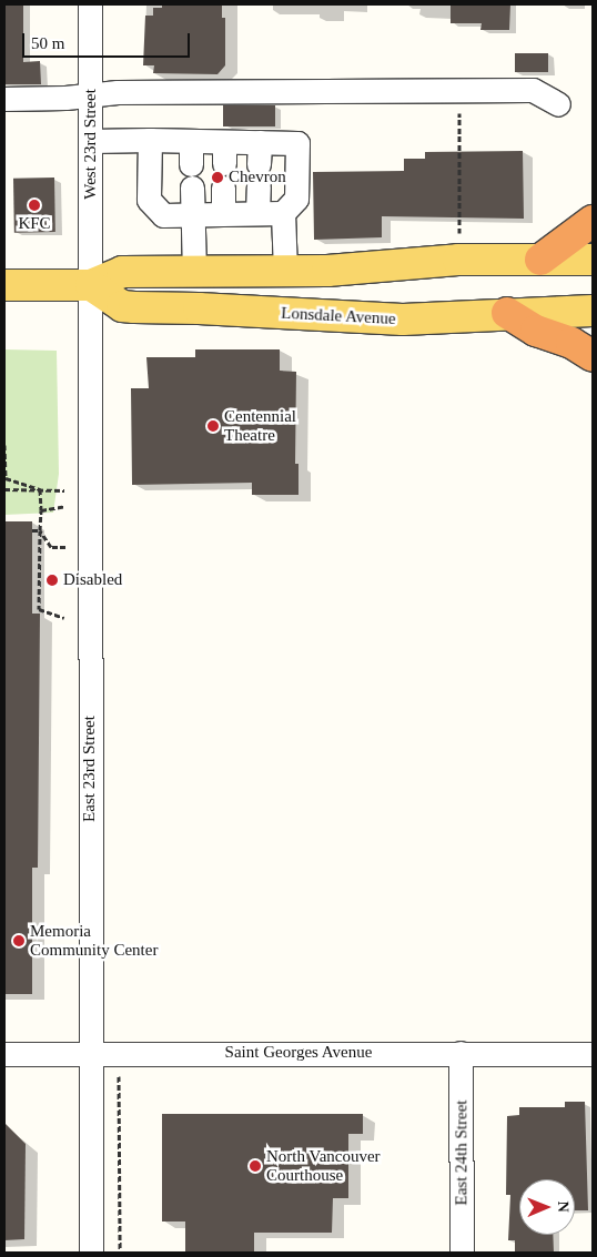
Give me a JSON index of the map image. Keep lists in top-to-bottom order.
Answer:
{
  "streets": {
    "main road": ["Lonsdale Avenue"],
    "street": [
      "West 23rd Street",
      "East 23rd Street",
      "Saint Georges Avenue",
      "East 24th Street"
    ]
  },
  "crossings": [
    ["West 23rd Street", "Lonsdale Avenue"],
    ["West 23rd Street", "East 23rd Street"],
    ["Lonsdale Avenue", "East 23rd Street"],
    ["East 23rd Street", "Saint Georges Avenue"],
    ["Saint Georges Avenue", "East 24th Street"]
  ],
  "places": [
    "Chevron",
    "KFC",
    "Centennial Theatre",
    "Disabled",
    "Memoria Community Center",
    "North Vancouver Courthouse"
  ],
  "scale_bar": "50 m",
  "north": "right"
}
